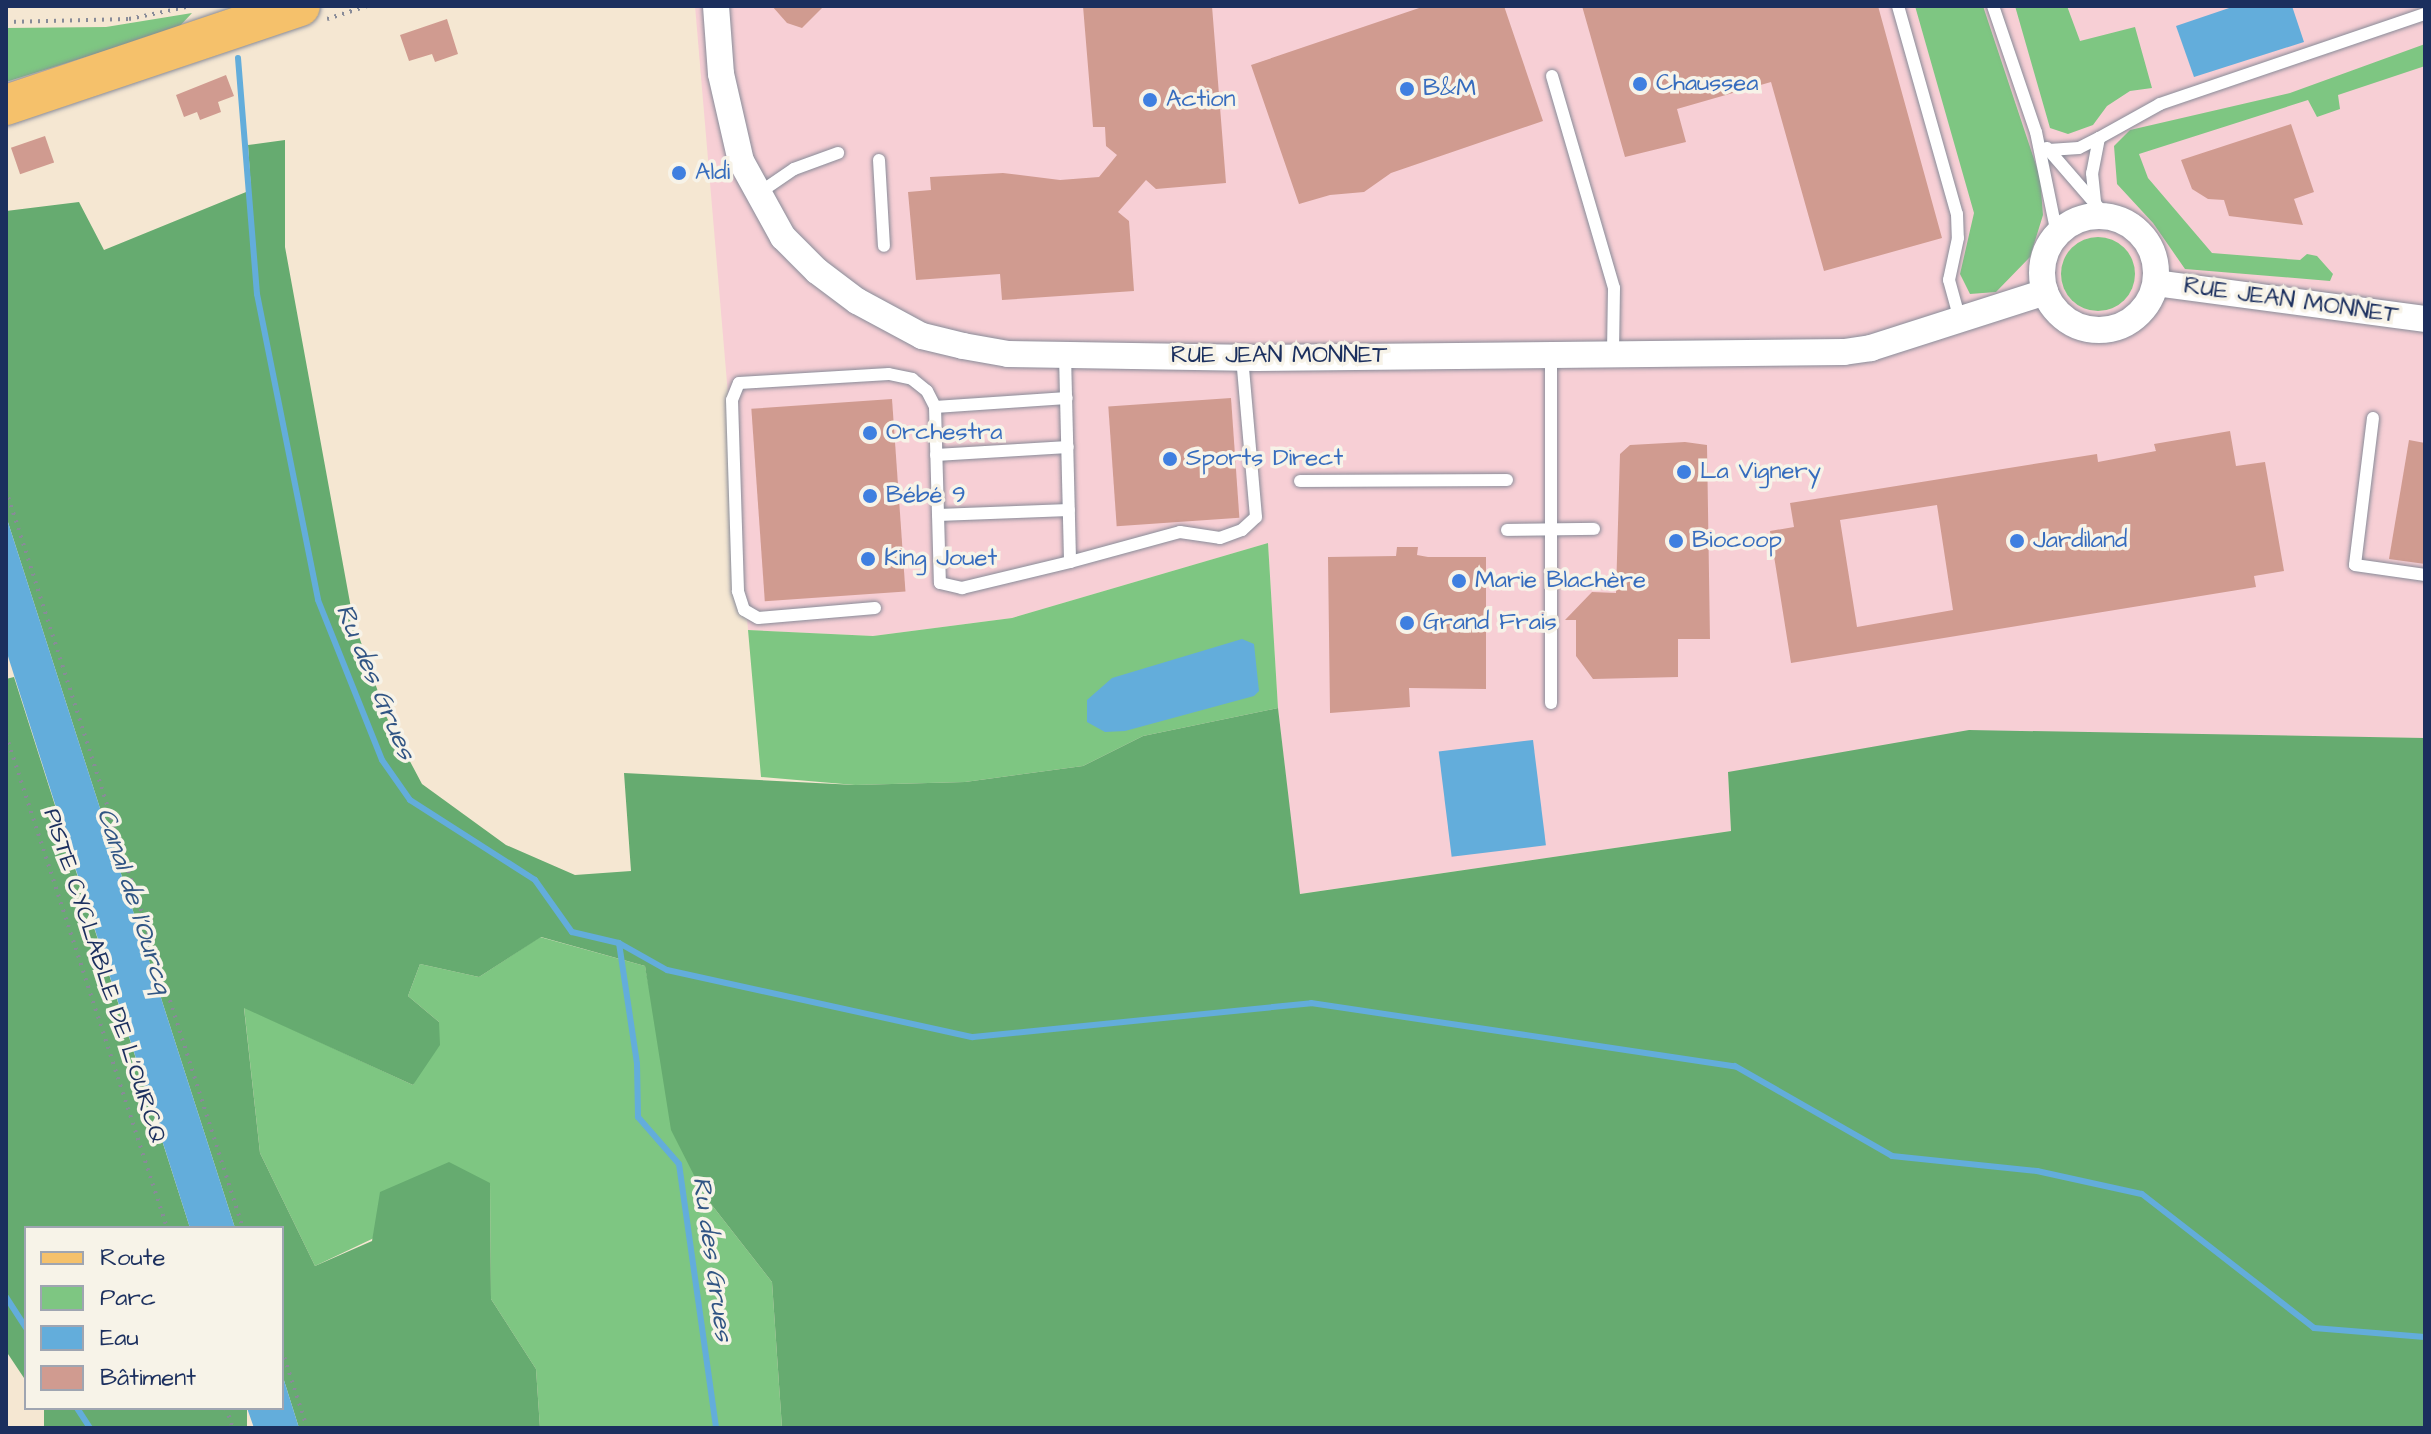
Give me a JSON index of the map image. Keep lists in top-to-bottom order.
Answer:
{
  "streets": {
    "street": ["RUE JEAN MONNET"],
    "path": ["PISTE CYCLABLE DE L'OURCQ"]
  },
  "water": ["Ru des Grues", "Canal de l'Ourcq"],
  "places": [
    "Chaussea",
    "B&M",
    "Action",
    "Aldi",
    "Orchestra",
    "Sports Direct",
    "La Vignery",
    "Bébé 9",
    "Biocoop",
    "Jardiland",
    "King Jouet",
    "Marie Blachère",
    "Grand Frais"
  ],
  "legend": [
    "Route",
    "Parc",
    "Eau",
    "Bâtiment"
  ]
}
